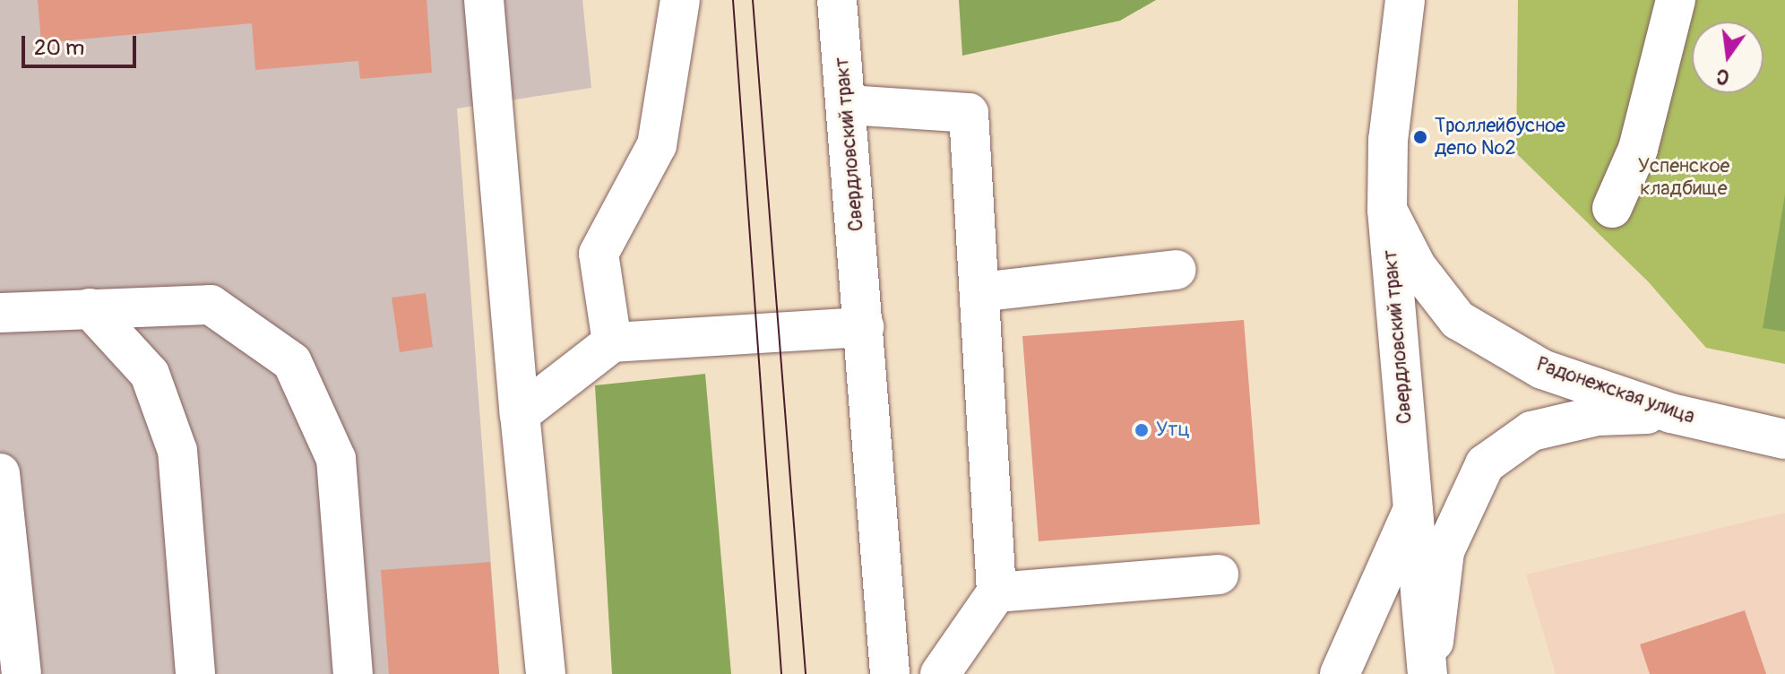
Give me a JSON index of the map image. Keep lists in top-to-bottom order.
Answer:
{
  "streets": {
    "main road": ["Свердловский тракт", "Радонежская улица"]
  },
  "crossings": [
    ["Свердловский тракт", "Радонежская улица"]
  ],
  "parks": ["Успенское кладбище"],
  "places": ["Троллейбусное депо №2", "Утц"],
  "scale_bar": "20 m",
  "north": "bottom"
}
